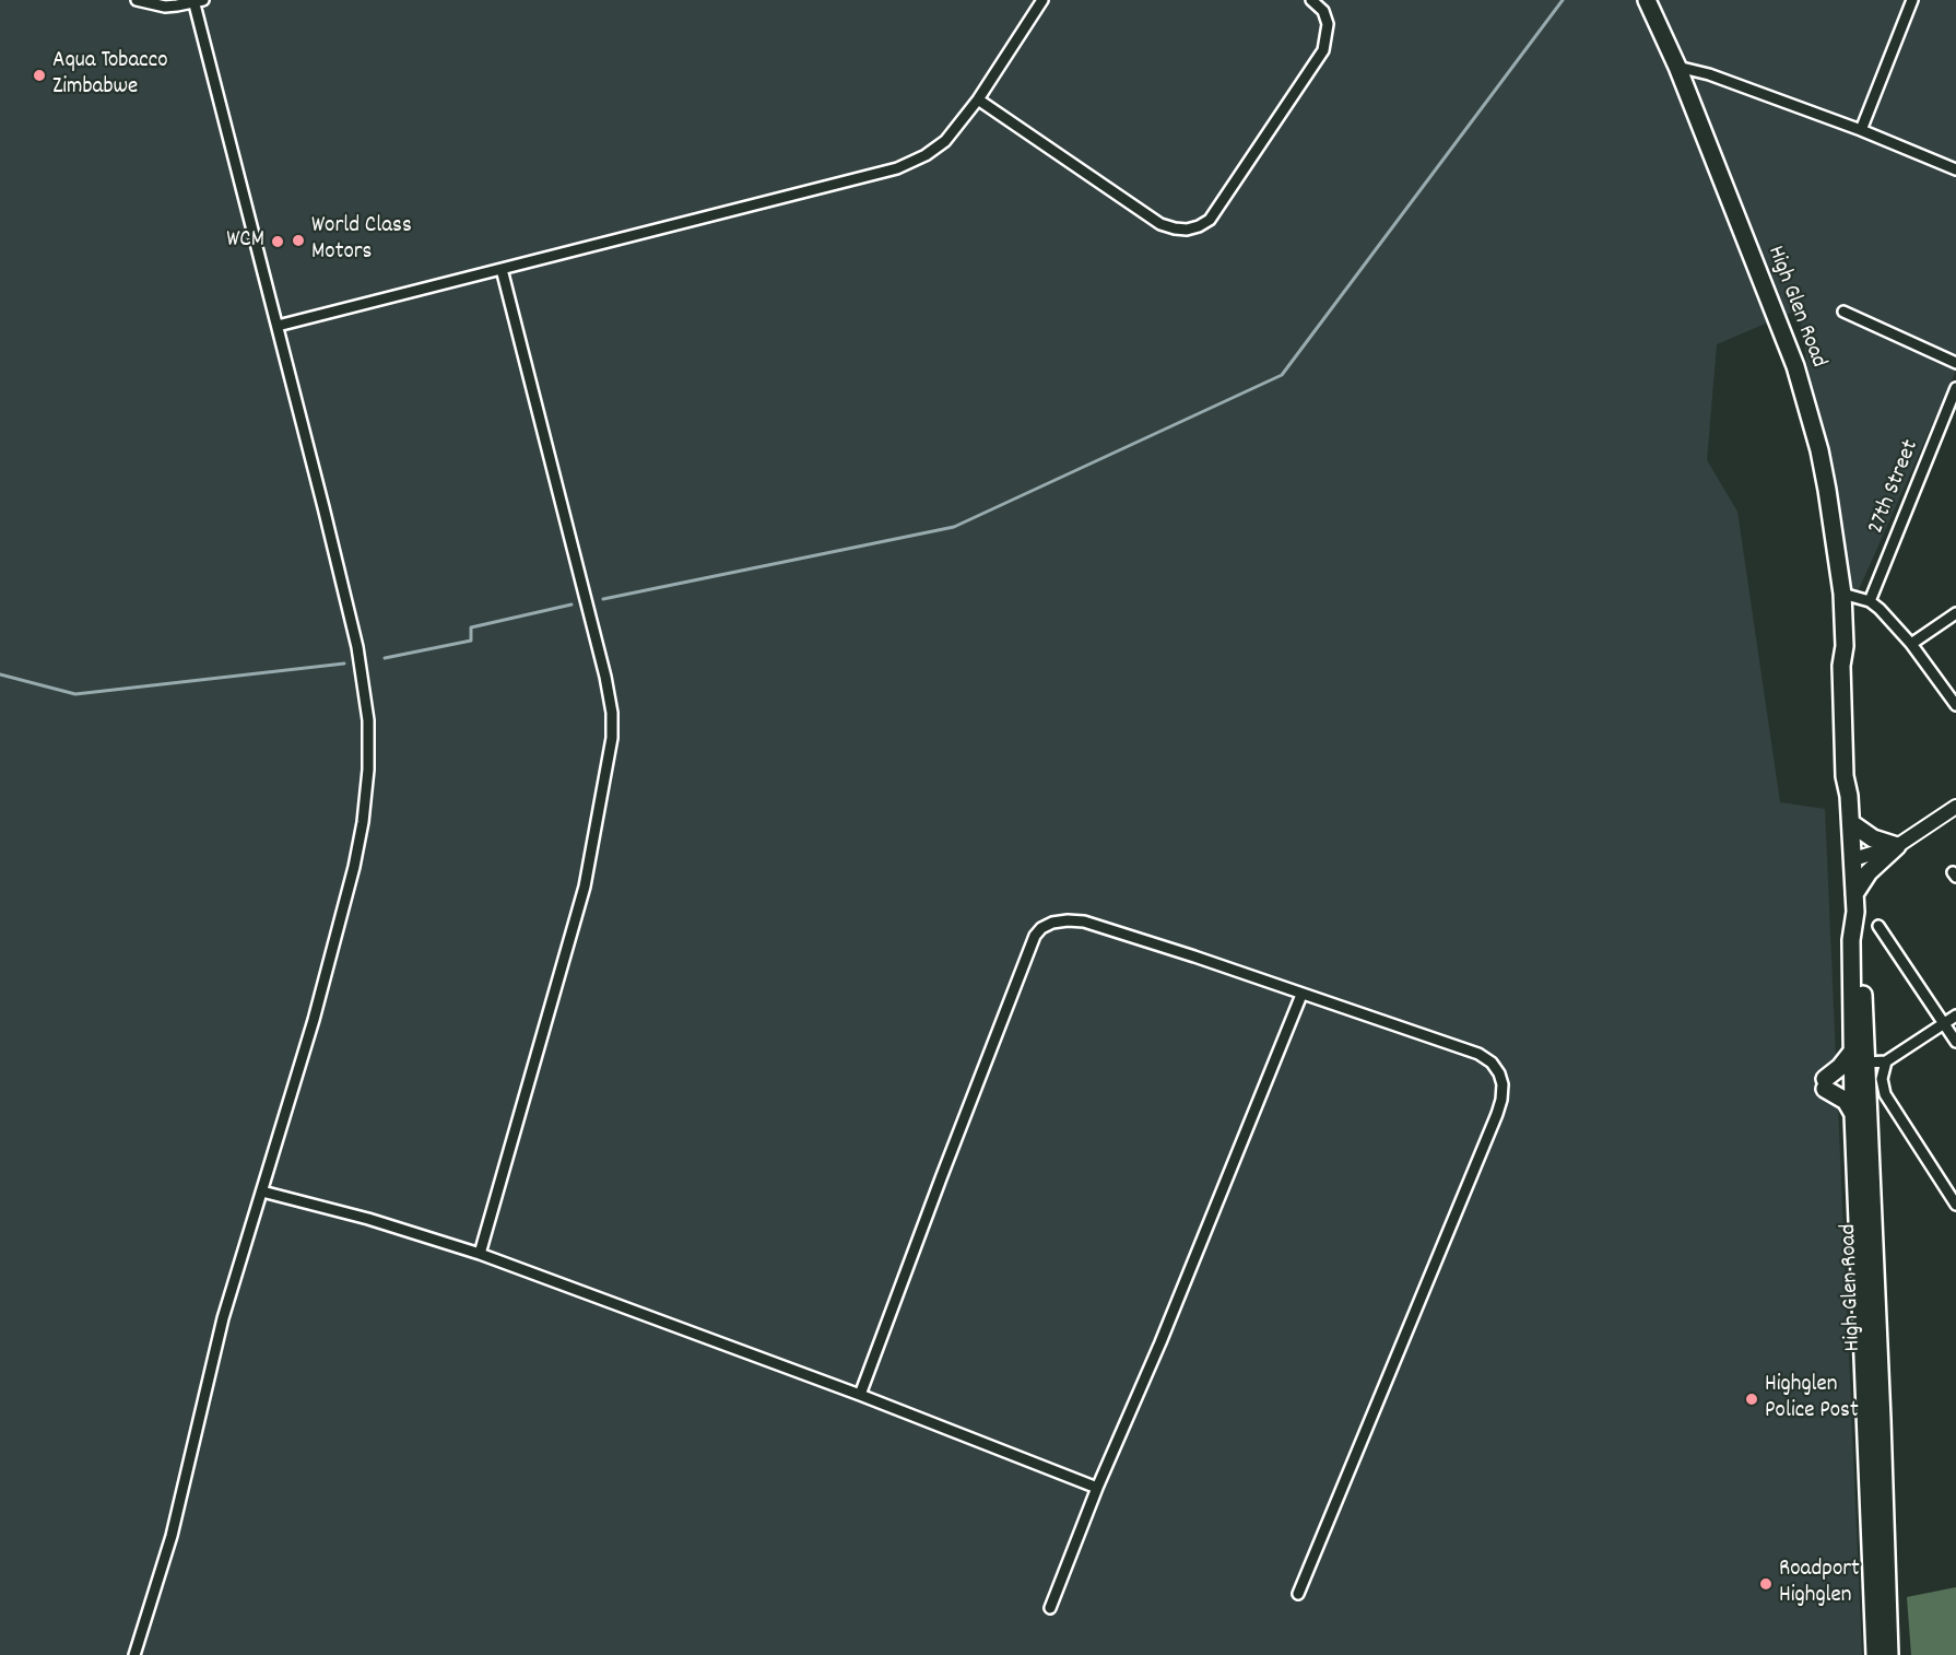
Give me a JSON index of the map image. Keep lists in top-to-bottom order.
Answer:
{
  "streets": {
    "main road": ["High Glen Road"],
    "street": ["27th Street"]
  },
  "places": [
    "Aqua Tobacco Zimbabwe",
    "World Class Motors",
    "WCM",
    "Highglen Police Post",
    "Roadport Highglen"
  ]
}
